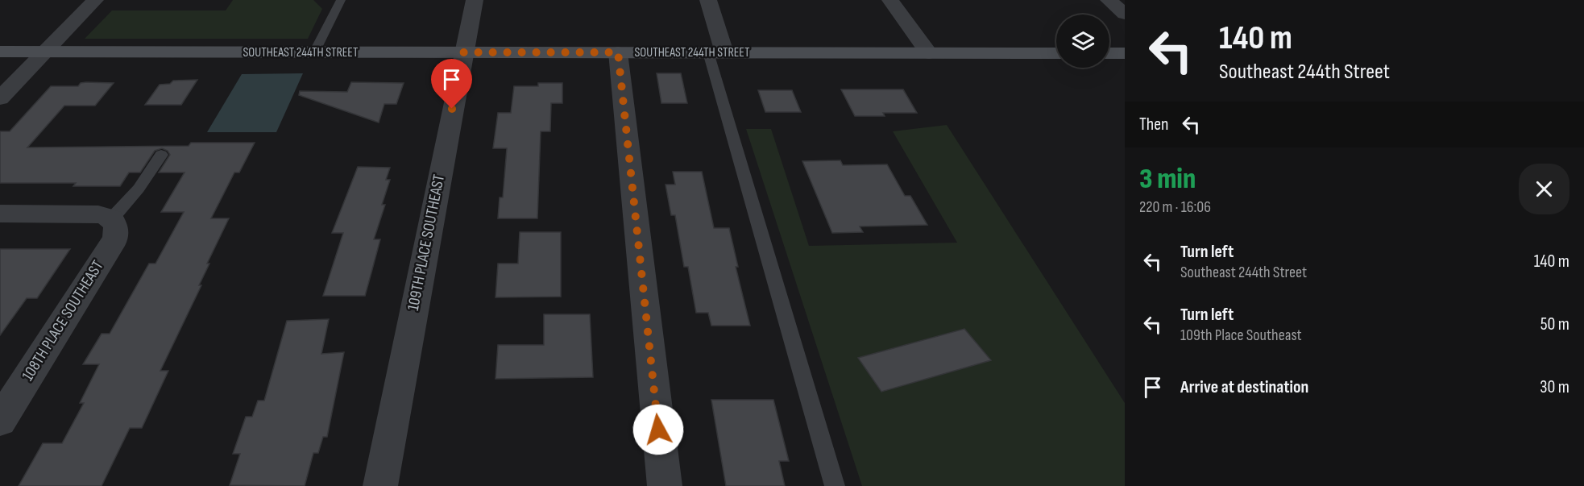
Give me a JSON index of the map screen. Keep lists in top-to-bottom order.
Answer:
{
  "streets": {
    "street": ["SOUTHEAST 244TH STREET", "109TH PLACE SOUTHEAST", "108TH PLACE SOUTHEAST"]
  },
  "crossings": [
    ["SOUTHEAST 244TH STREET", "109TH PLACE SOUTHEAST"]
  ],
  "page": {
    "turn": ["140 m", "Southeast 244th Street"],
    "then": "Then",
    "heading": ["3 min", "220 m · 16:06"],
    "list": [
      {
        "name": "Turn left",
        "note": "Southeast 244th Street",
        "value": "140 m"
      },
      {
        "name": "Turn left",
        "note": "109th Place Southeast",
        "value": "50 m"
      },
      {
        "name": "Arrive at destination",
        "value": "30 m"
      }
    ]
  }
}
